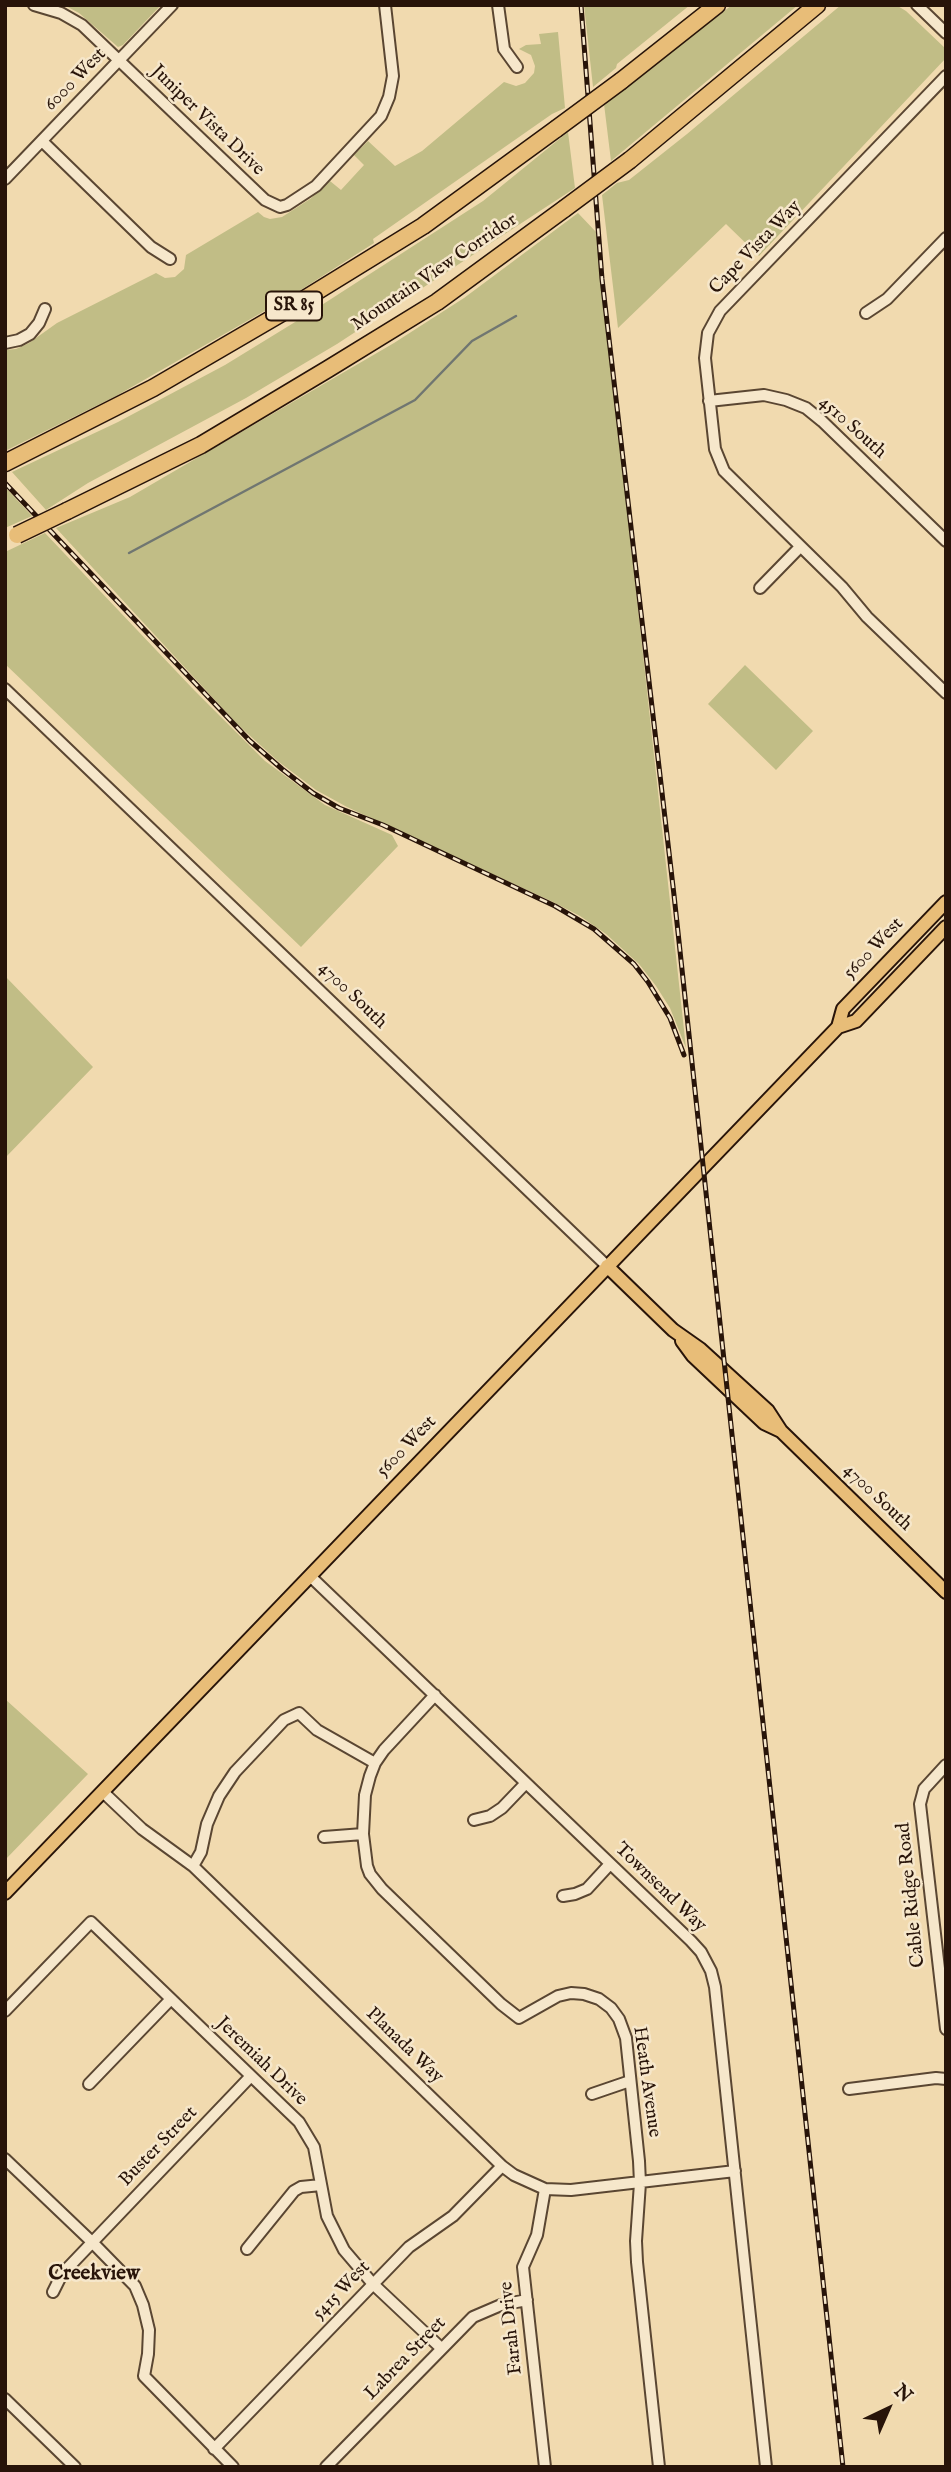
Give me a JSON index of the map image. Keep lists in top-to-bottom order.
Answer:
{
  "streets": {
    "highway": ["Mountain View Corridor", "SR 85"],
    "main road": ["5600 West", "4700 South"],
    "street": [
      "6000 West",
      "Juniper Vista Drive",
      "Cape Vista Way",
      "4510 South",
      "Townsend Way",
      "Cable Ridge Road",
      "Planada Way",
      "Jeremiah Drive",
      "Heath Avenue",
      "Buster Street",
      "5415 West",
      "Farah Drive",
      "Labrea Street"
    ]
  },
  "crossings": [
    ["6000 West", "Juniper Vista Drive"],
    ["Cape Vista Way", "4510 South"],
    ["5600 West", "4700 South"],
    ["5600 West", "Townsend Way"],
    ["5600 West", "Planada Way"],
    ["Townsend Way", "Planada Way"],
    ["Townsend Way", "Heath Avenue"],
    ["Planada Way", "Heath Avenue"],
    ["Planada Way", "5415 West"],
    ["Planada Way", "Farah Drive"],
    ["Jeremiah Drive", "Buster Street"],
    ["Jeremiah Drive", "5415 West"],
    ["Jeremiah Drive", "Labrea Street"],
    ["Farah Drive", "Labrea Street"]
  ],
  "districts": ["Creekview"],
  "north": "top right"
}
